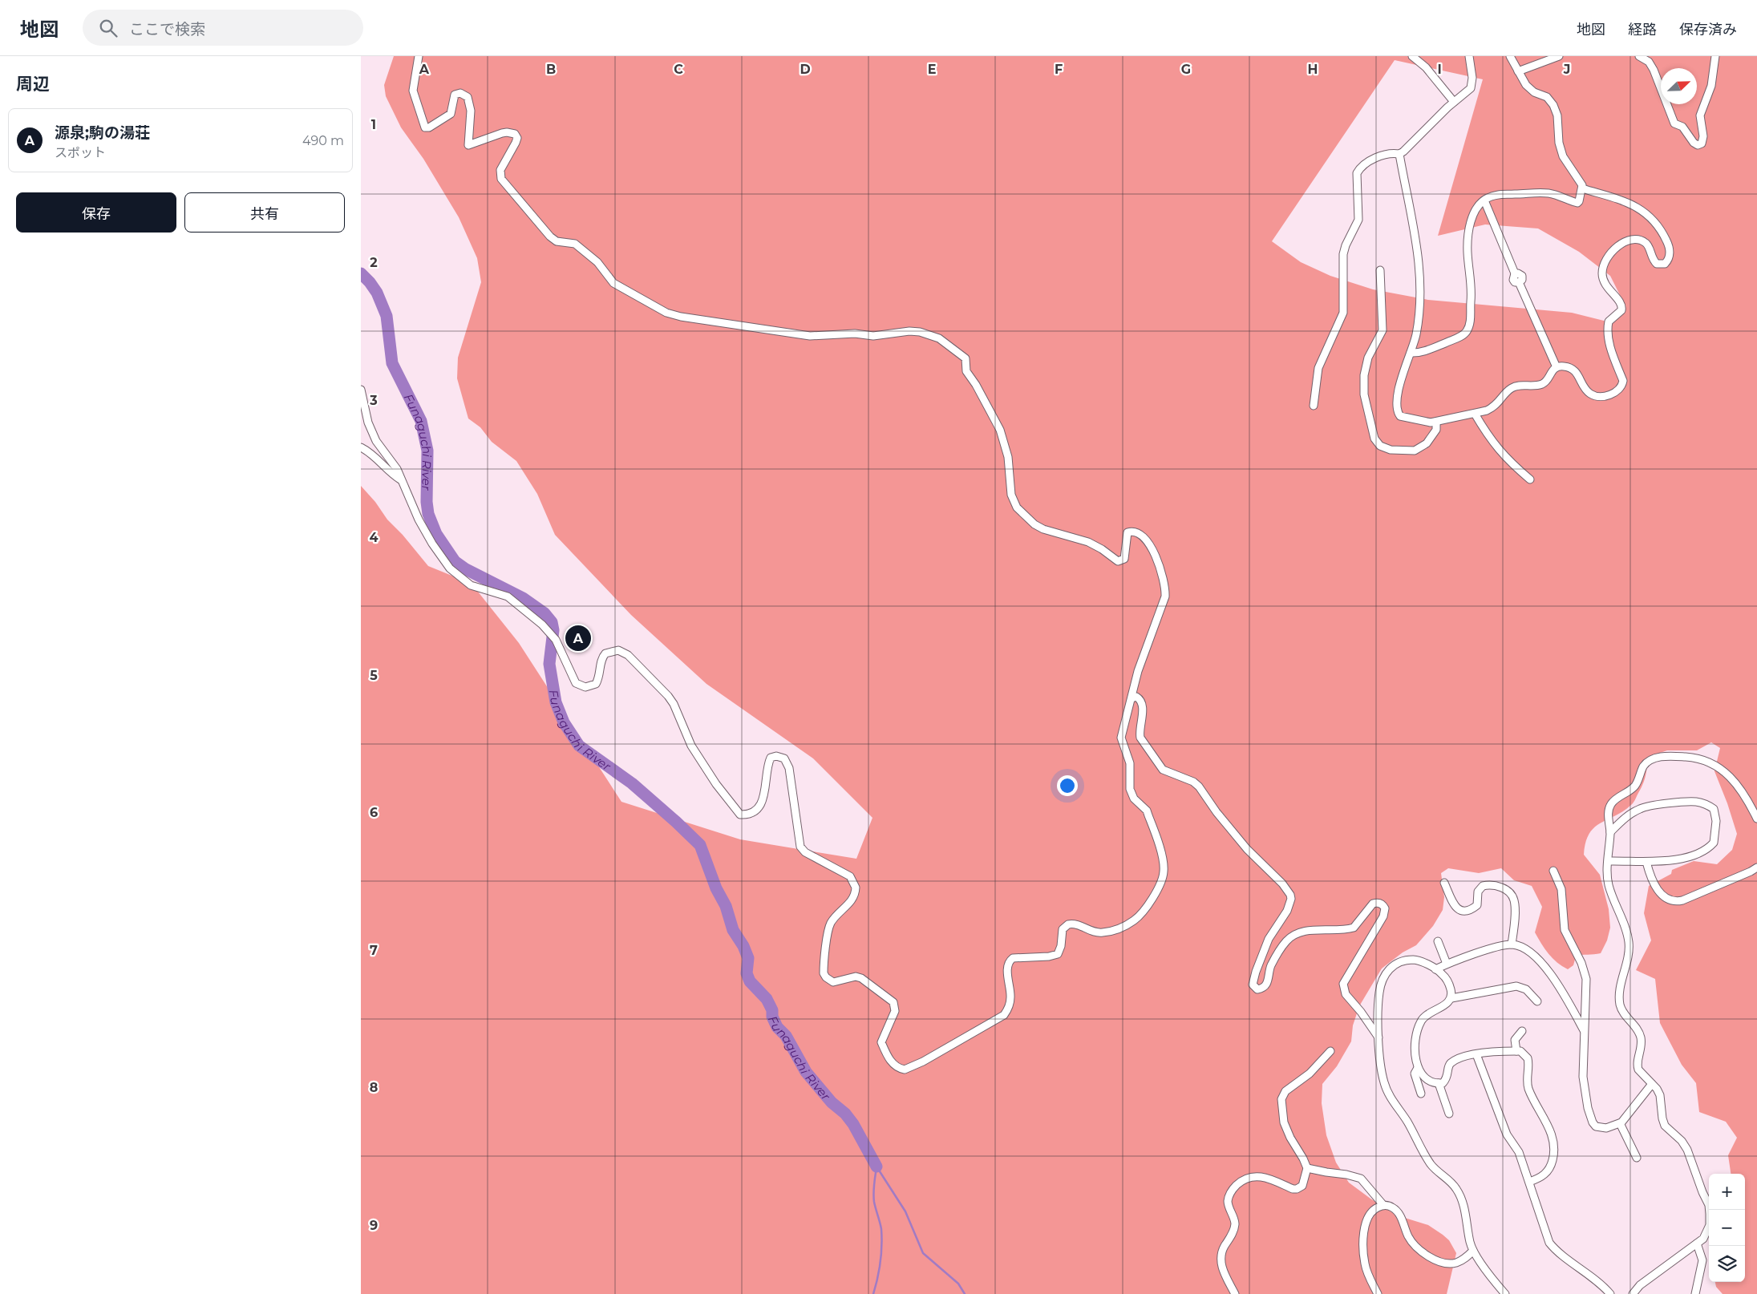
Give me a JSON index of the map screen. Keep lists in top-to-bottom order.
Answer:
{
  "water": ["Funaguchi River"],
  "north": "top right",
  "page": {
    "header": "地図",
    "search": "ここで検索",
    "nav": ["地図", "経路", "保存済み"],
    "heading": "周辺",
    "list": [
      {
        "mark": "A",
        "name": "源泉;駒の湯荘",
        "note": "スポット",
        "value": "490 m"
      }
    ],
    "buttons": ["保存", "共有"],
    "pins": "A",
    "map_buttons": ["+", "−"]
  },
  "grid": {
    "columns": [
      "A",
      "B",
      "C",
      "D",
      "E",
      "F",
      "G",
      "H",
      "I",
      "J"
    ],
    "rows": [
      "1",
      "2",
      "3",
      "4",
      "5",
      "6",
      "7",
      "8",
      "9"
    ]
  }
}
